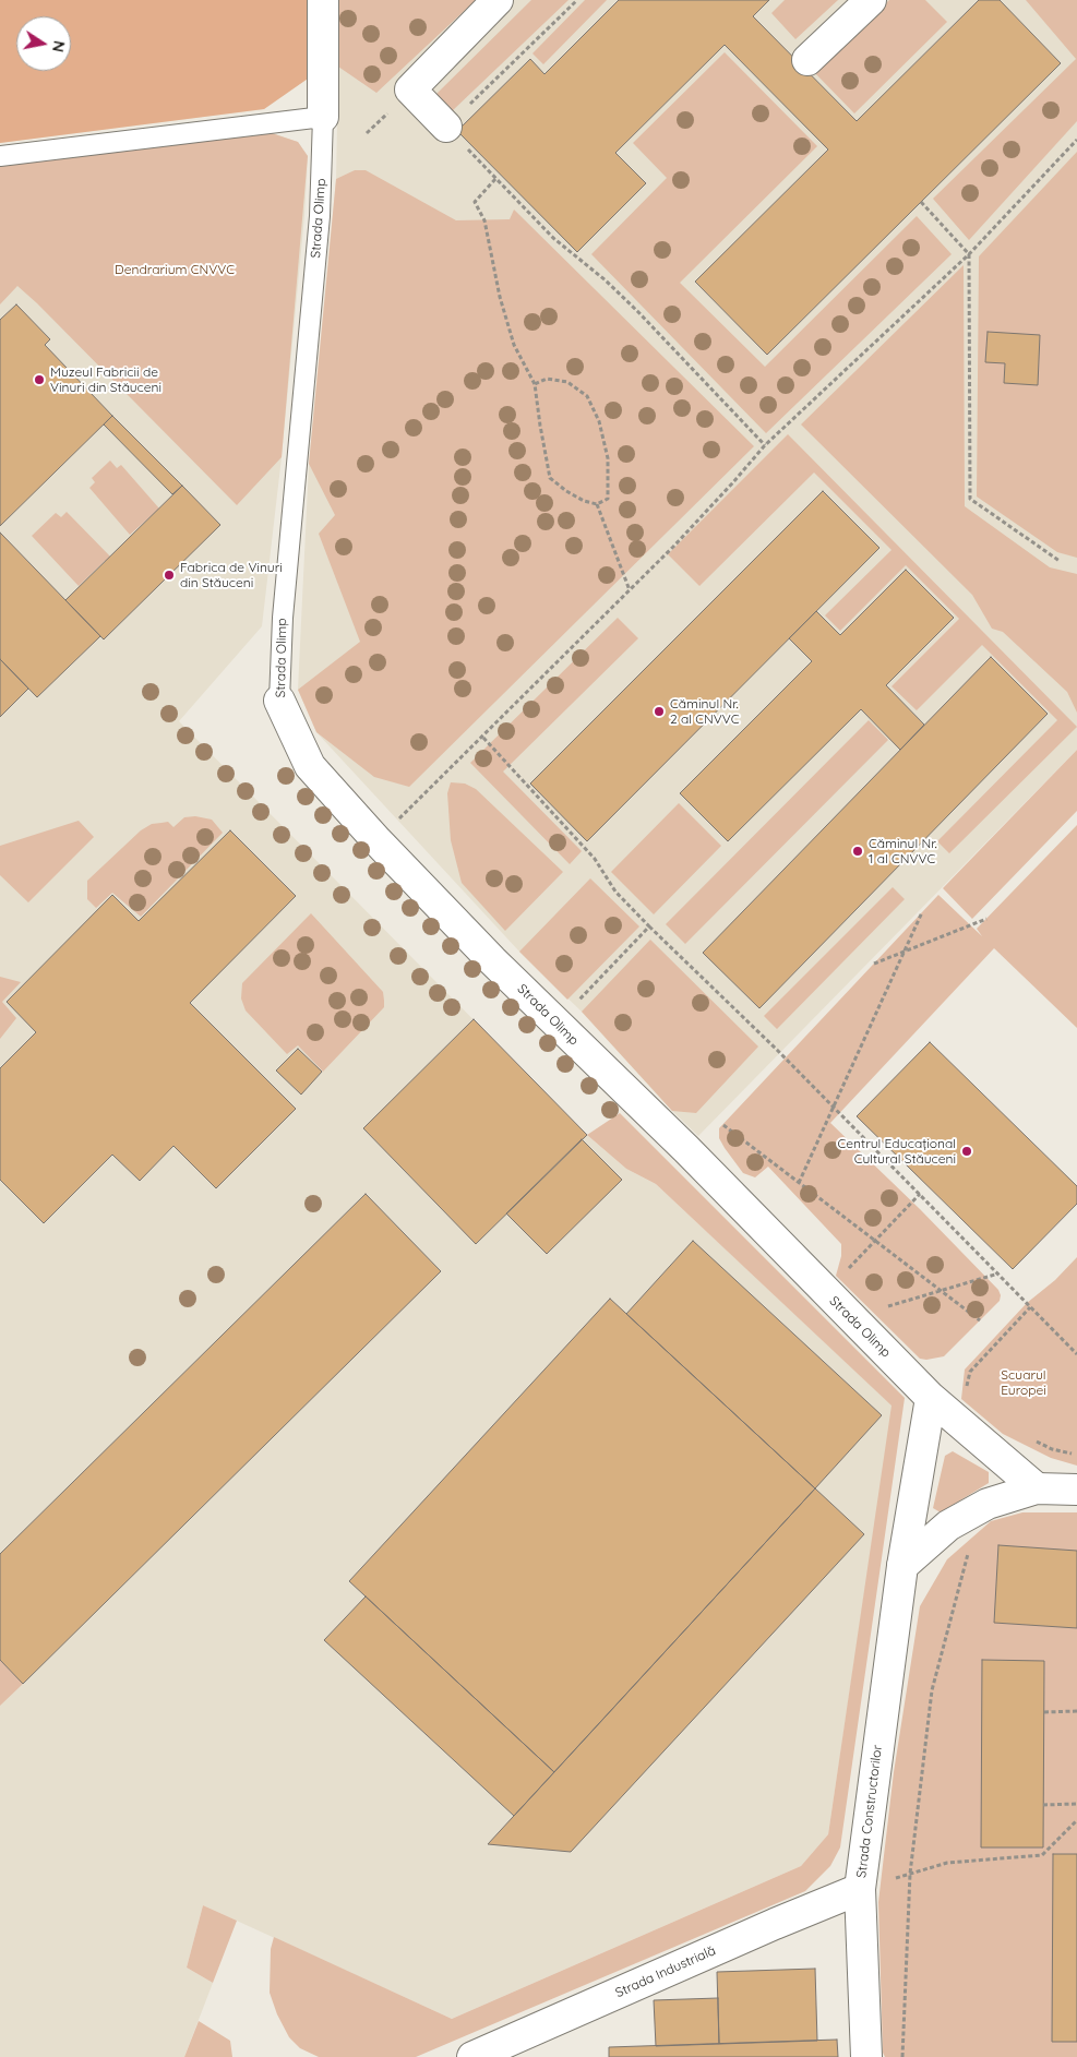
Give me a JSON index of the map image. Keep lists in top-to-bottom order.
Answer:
{
  "streets": {
    "street": ["Strada Olimp", "Strada Constructorilor", "Strada Industrială"]
  },
  "crossings": [
    ["Strada Constructorilor", "Strada Industrială"]
  ],
  "parks": ["Dendrarium CNVVC", "Scuarul Europei"],
  "places": [
    "Muzeul Fabricii de Vinuri din Stăuceni",
    "Fabrica de Vinuri din Stăuceni",
    "Căminul Nr. 2 al CNVVC",
    "Căminul Nr. 1 al CNVVC",
    "Centrul Educațional Cultural Stăuceni"
  ],
  "north": "right"
}
